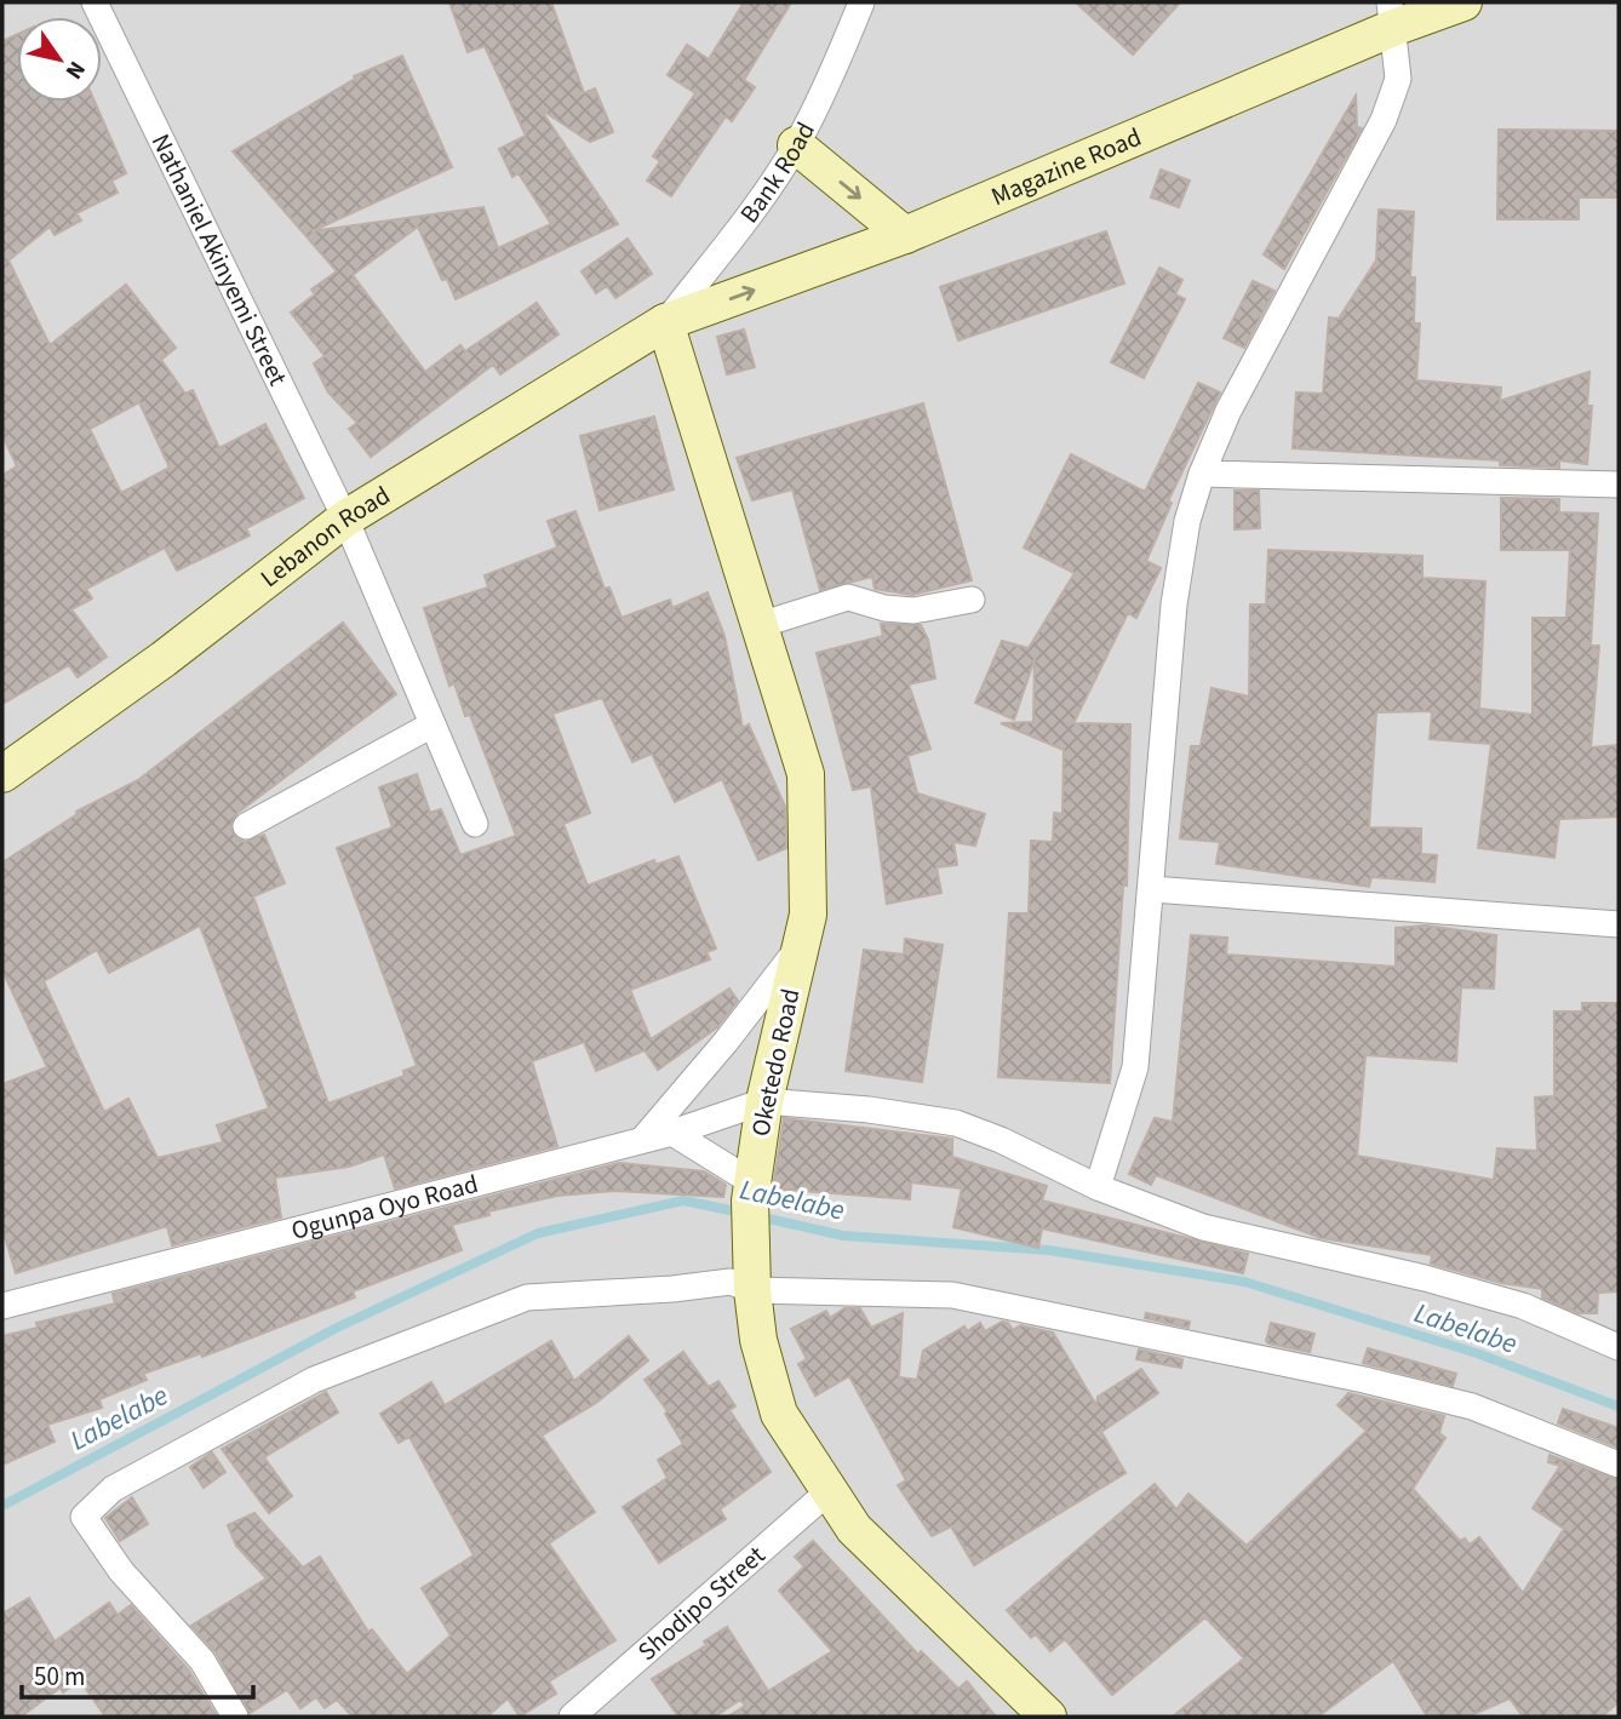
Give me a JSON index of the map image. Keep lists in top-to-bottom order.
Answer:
{
  "streets": {
    "main road": ["Magazine Road", "Lebanon Road", "Oketedo Road"],
    "street": [
      "Bank Road",
      "Nathaniel Akinyemi Street",
      "Ogunpa Oyo Road",
      "Shodipo Street"
    ]
  },
  "crossings": [
    ["Magazine Road", "Bank Road"],
    ["Magazine Road", "Lebanon Road"],
    ["Magazine Road", "Oketedo Road"],
    ["Bank Road", "Lebanon Road"],
    ["Bank Road", "Oketedo Road"],
    ["Nathaniel Akinyemi Street", "Lebanon Road"],
    ["Lebanon Road", "Oketedo Road"],
    ["Oketedo Road", "Ogunpa Oyo Road"],
    ["Oketedo Road", "Shodipo Street"]
  ],
  "water": ["Labelabe"],
  "scale_bar": "50 m",
  "north": "bottom right"
}
